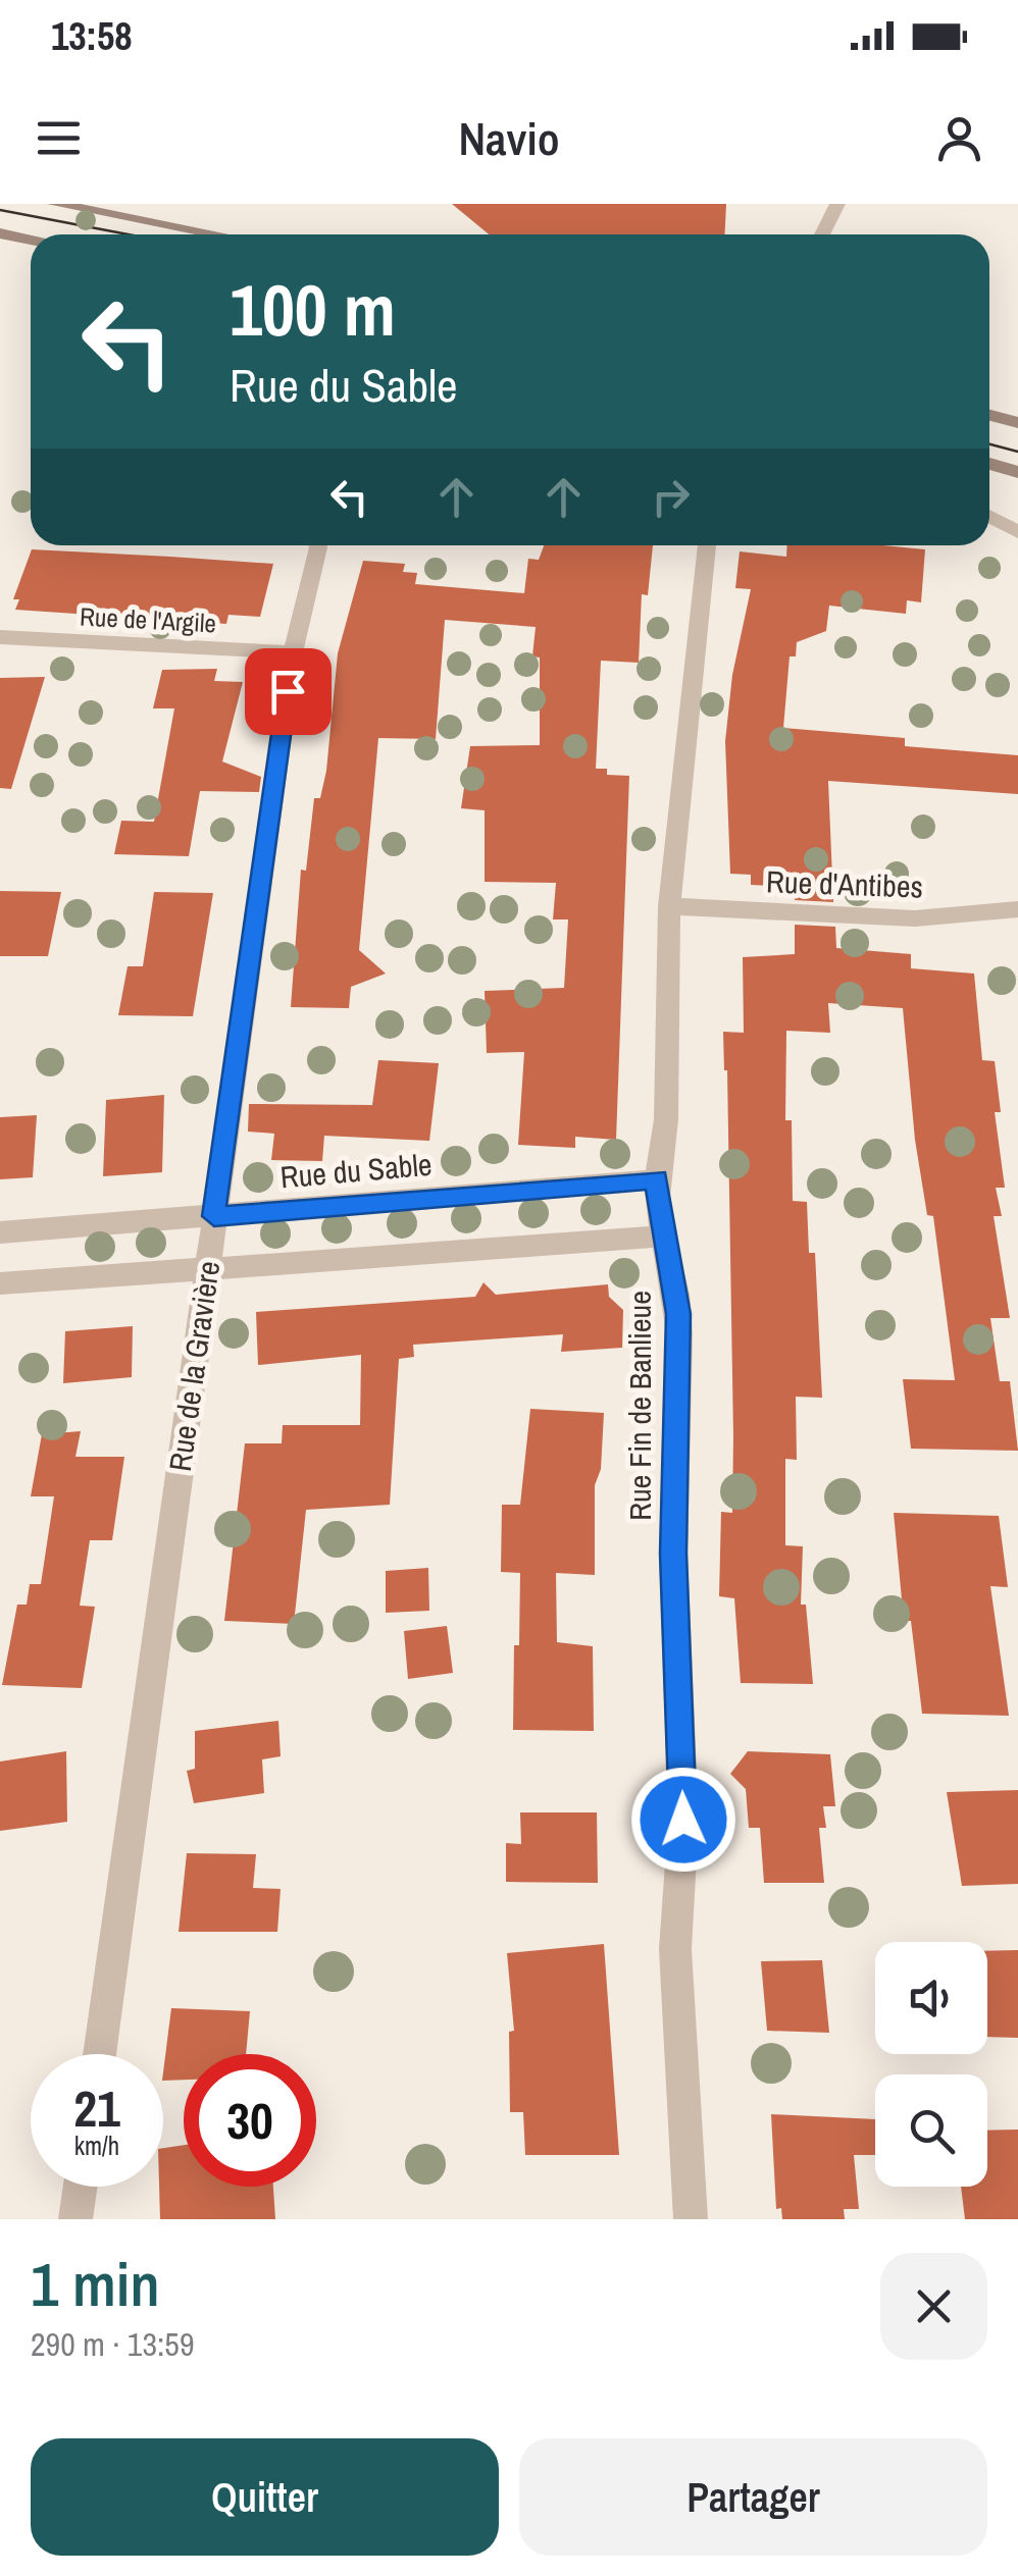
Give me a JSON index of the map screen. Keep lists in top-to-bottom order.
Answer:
{
  "streets": {
    "street": [
      "Rue de l'Argile",
      "Rue d'Antibes",
      "Rue du Sable",
      "Rue de la Gravière",
      "Rue Fin de Banlieue"
    ]
  },
  "crossings": [
    ["Rue de l'Argile", "Rue de la Gravière"],
    ["Rue d'Antibes", "Rue Fin de Banlieue"],
    ["Rue du Sable", "Rue de la Gravière"],
    ["Rue du Sable", "Rue Fin de Banlieue"]
  ],
  "page": {
    "status": "13:58",
    "header": "Navio",
    "turn": ["100 m", "Rue du Sable"],
    "speed": "21 km/h",
    "limit": "30",
    "heading": ["1 min", "290 m · 13:59"],
    "buttons": ["Quitter", "Partager"]
  }
}
